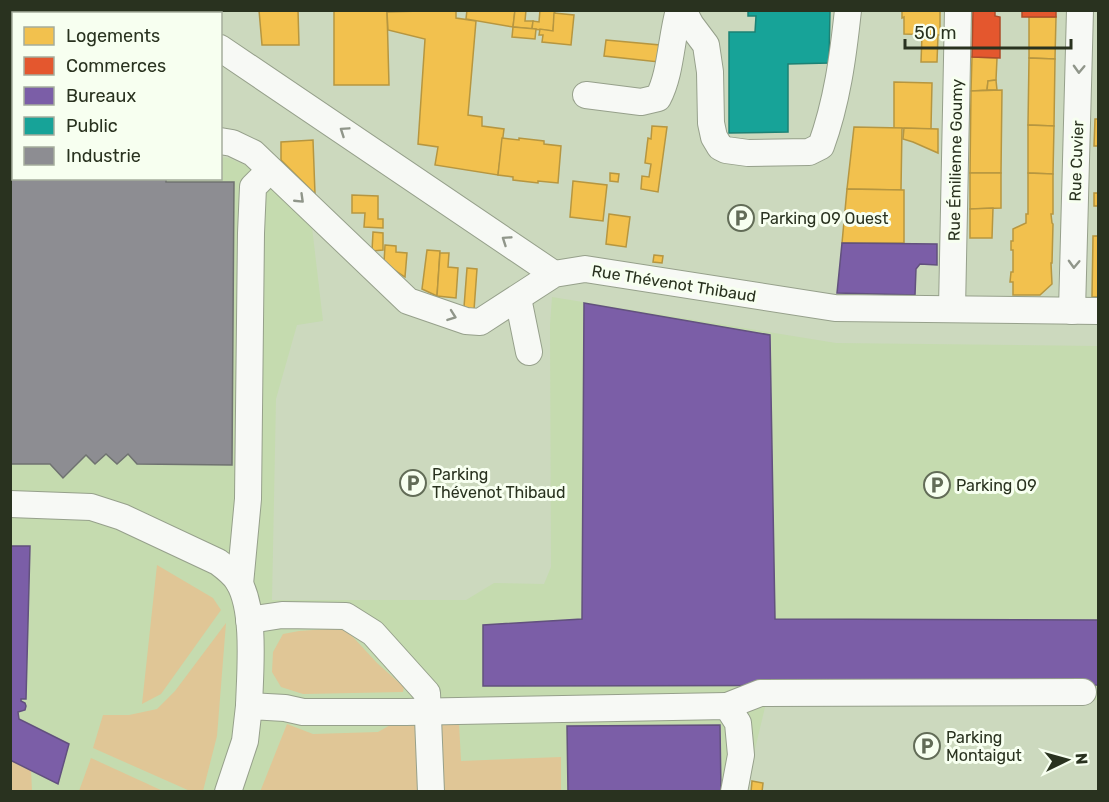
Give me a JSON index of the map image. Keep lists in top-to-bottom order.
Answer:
{
  "streets": {
    "street": ["Rue Émilienne Goumy", "Rue Cuvier", "Rue Thévenot Thibaud"]
  },
  "crossings": [
    ["Rue Émilienne Goumy", "Rue Thévenot Thibaud"],
    ["Rue Cuvier", "Rue Thévenot Thibaud"]
  ],
  "one_way": ["Rue Cuvier"],
  "places": {
    "parking": [
      "Parking O9 Ouest",
      "Parking Thévenot Thibaud",
      "Parking O9",
      "Parking Montaigut"
    ]
  },
  "legend": [
    "Logements",
    "Commerces",
    "Bureaux",
    "Public",
    "Industrie"
  ],
  "scale_bar": "50 m",
  "north": "right"
}
